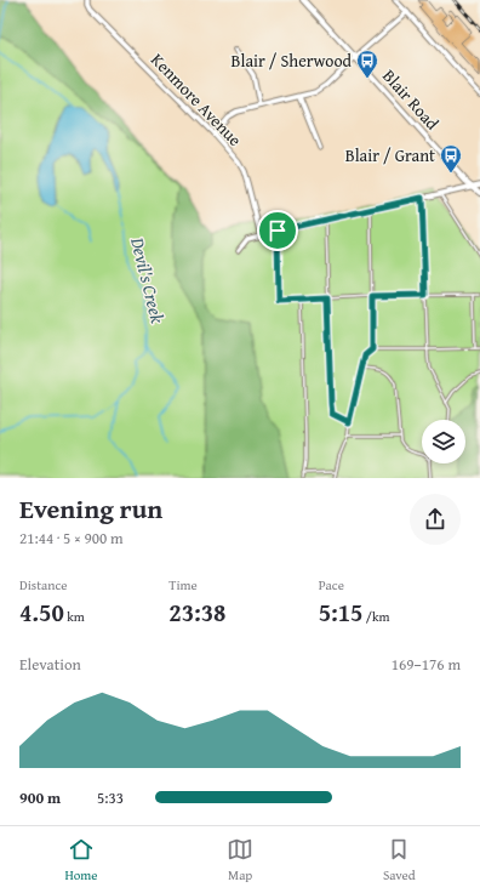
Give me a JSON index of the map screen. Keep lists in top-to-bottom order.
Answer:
{
  "streets": {
    "street": ["Kenmore Avenue", "Blair Road"]
  },
  "water": ["Devil's Creek"],
  "places": {
    "bus stop": ["Blair / Sherwood", "Blair / Grant"]
  },
  "page": {
    "heading": ["Evening run", "21:44 · 5 × 900 m"],
    "stats": [
      ["Distance", "4.50 km"],
      ["Time", "23:38"],
      ["Pace", "5:15 /km"]
    ],
    "chart": ["Elevation", "169–176 m"],
    "list": [
      {
        "name": "900 m",
        "note": "5:33"
      }
    ],
    "tabs": ["Home", "Map", "Saved"]
  }
}
